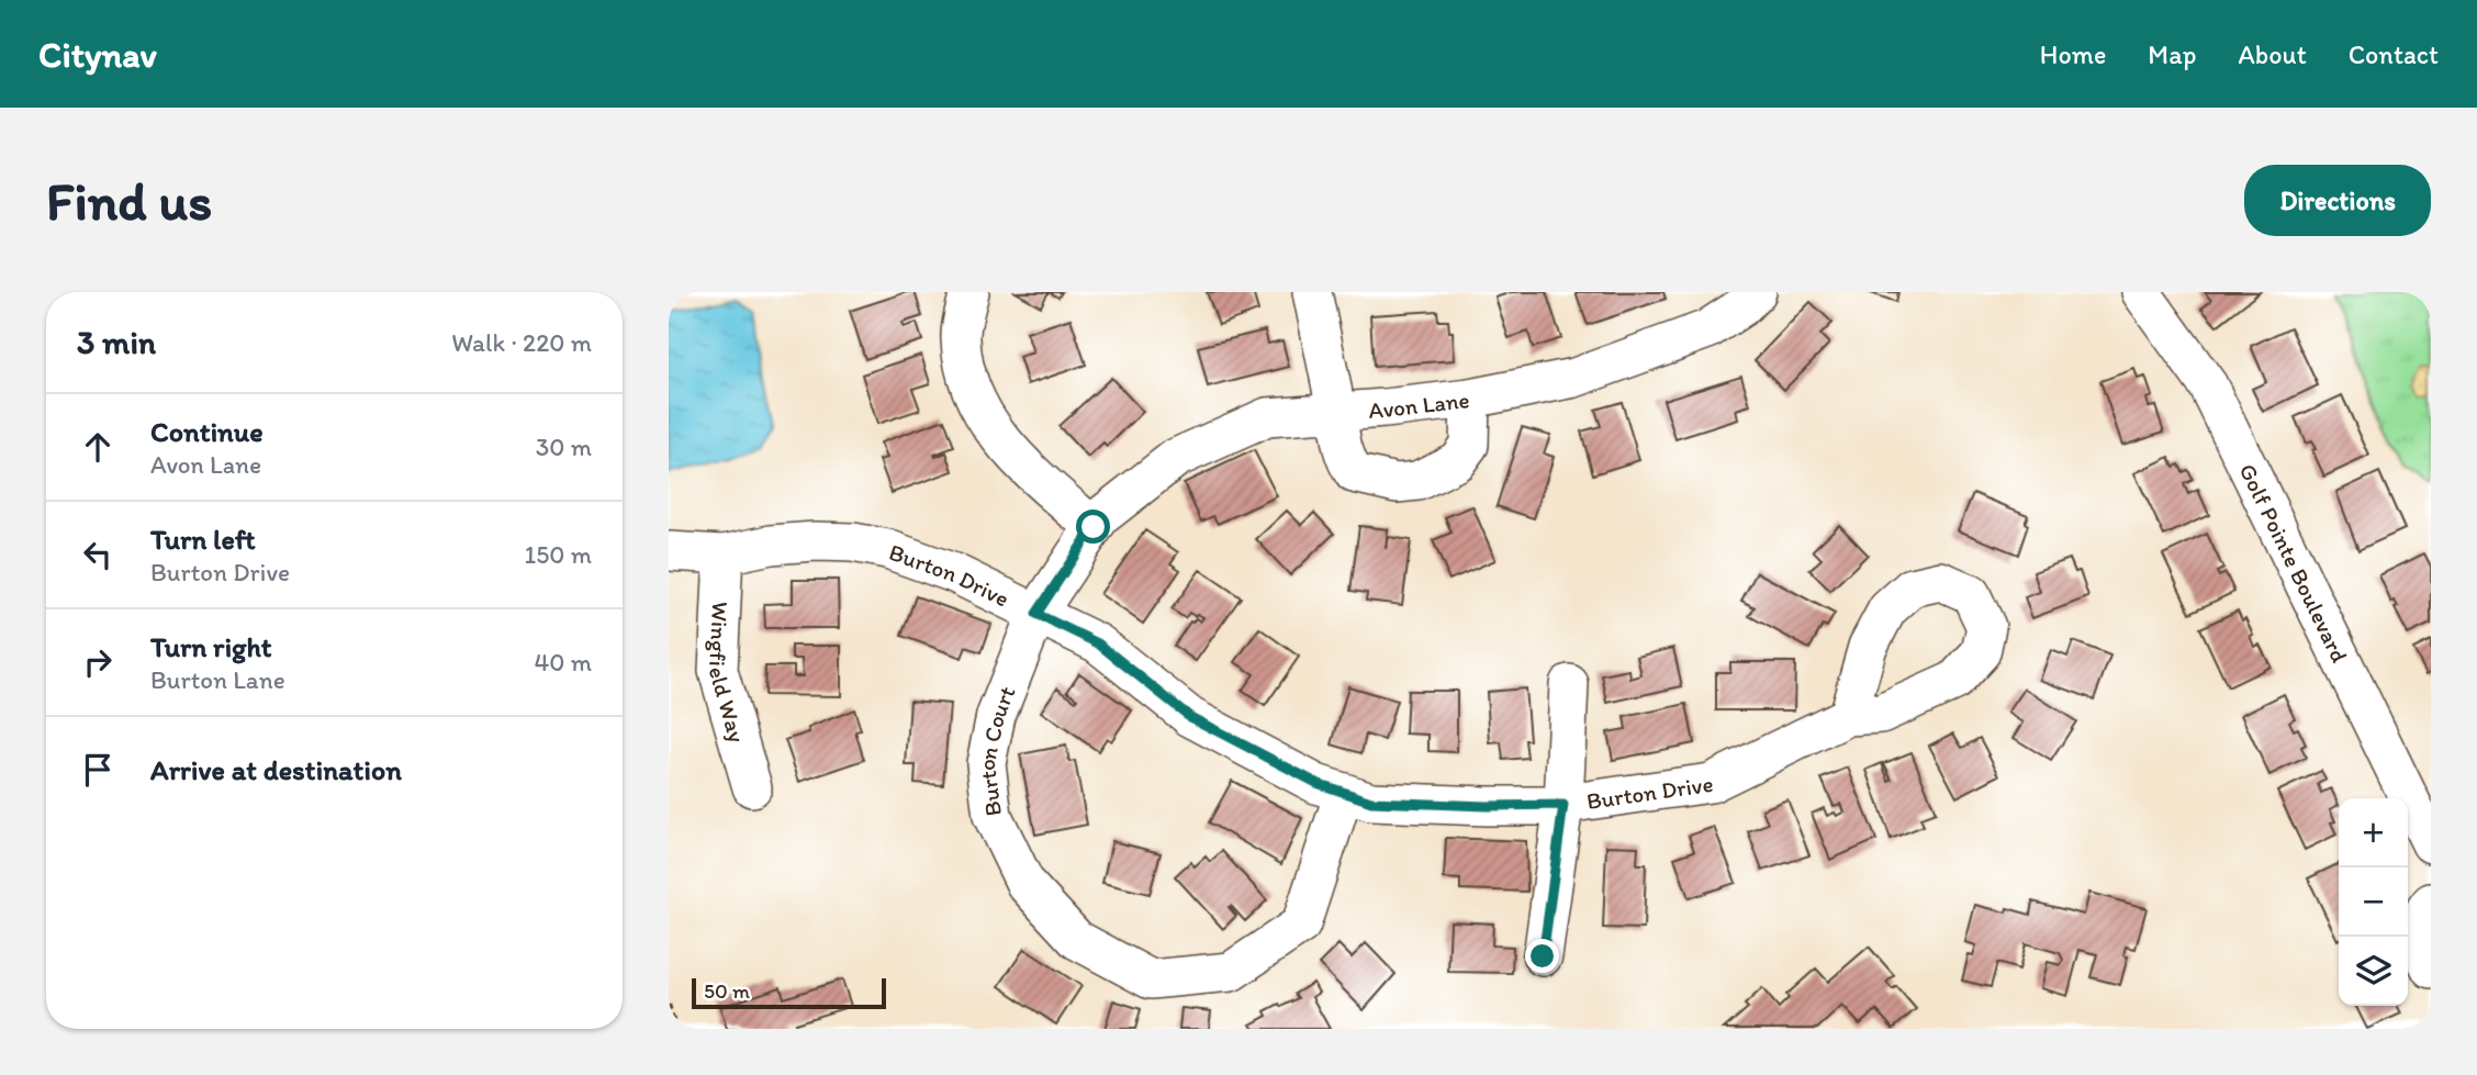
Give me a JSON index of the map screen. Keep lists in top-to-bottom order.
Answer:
{
  "streets": {
    "street": [
      "Avon Lane",
      "Golf Pointe Boulevard",
      "Burton Drive",
      "Wingfield Way",
      "Burton Court"
    ]
  },
  "crossings": [
    ["Avon Lane", "Burton Drive"],
    ["Avon Lane", "Burton Court"],
    ["Burton Drive", "Wingfield Way"],
    ["Burton Drive", "Burton Court"]
  ],
  "scale_bar": "50 m",
  "page": {
    "header": "Citynav",
    "nav": [
      "Home",
      "Map",
      "About",
      "Contact"
    ],
    "buttons": "Directions",
    "title": "Find us",
    "heading": ["3 min", "Walk · 220 m"],
    "list": [
      ["Continue", "Avon Lane", "30 m"],
      ["Turn left", "Burton Drive", "150 m"],
      ["Turn right", "Burton Lane", "40 m"],
      "Arrive at destination"
    ],
    "map_buttons": ["+", "−"],
    "scale": "50 m"
  }
}
